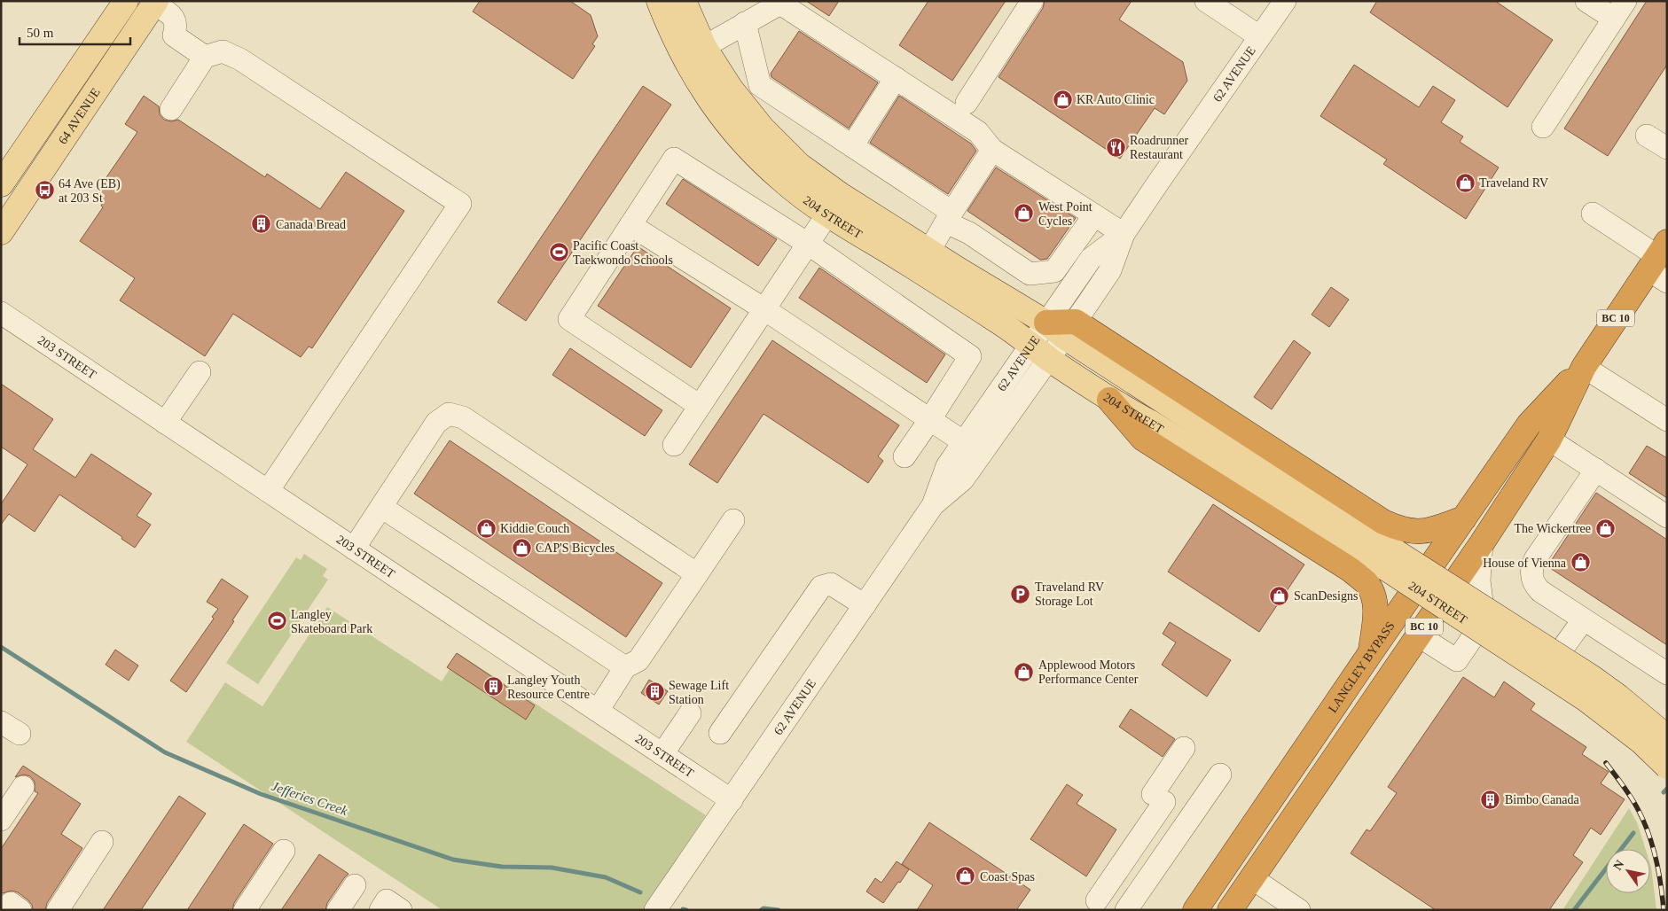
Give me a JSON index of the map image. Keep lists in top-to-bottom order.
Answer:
{
  "streets": {
    "highway": ["BC 10", "LANGLEY BYPASS"],
    "main road": ["64 AVENUE", "204 STREET"],
    "street": ["62 AVENUE", "203 STREET"]
  },
  "crossings": [
    ["62 AVENUE", "204 STREET"],
    ["62 AVENUE", "203 STREET"]
  ],
  "water": ["Jefferies Creek"],
  "places": {
    "shop": [
      "KR Auto Clinic",
      "Traveland RV",
      "West Point Cycles",
      "Kiddie Couch",
      "The Wickertree",
      "CAP'S Bicycles",
      "House of Vienna",
      "ScanDesigns",
      "Applewood Motors Performance Center",
      "Coast Spas"
    ],
    "restaurant": ["Roadrunner Restaurant"],
    "bus stop": ["64 Ave (EB) at 203 St"],
    "building": [
      "Canada Bread",
      "Langley Youth Resource Centre",
      "Sewage Lift Station",
      "Bimbo Canada"
    ],
    "sports": ["Pacific Coast Taekwondo Schools", "Langley Skateboard Park"],
    "parking": ["Traveland RV Storage Lot"]
  },
  "scale_bar": "50 m",
  "north": "top left"
}
